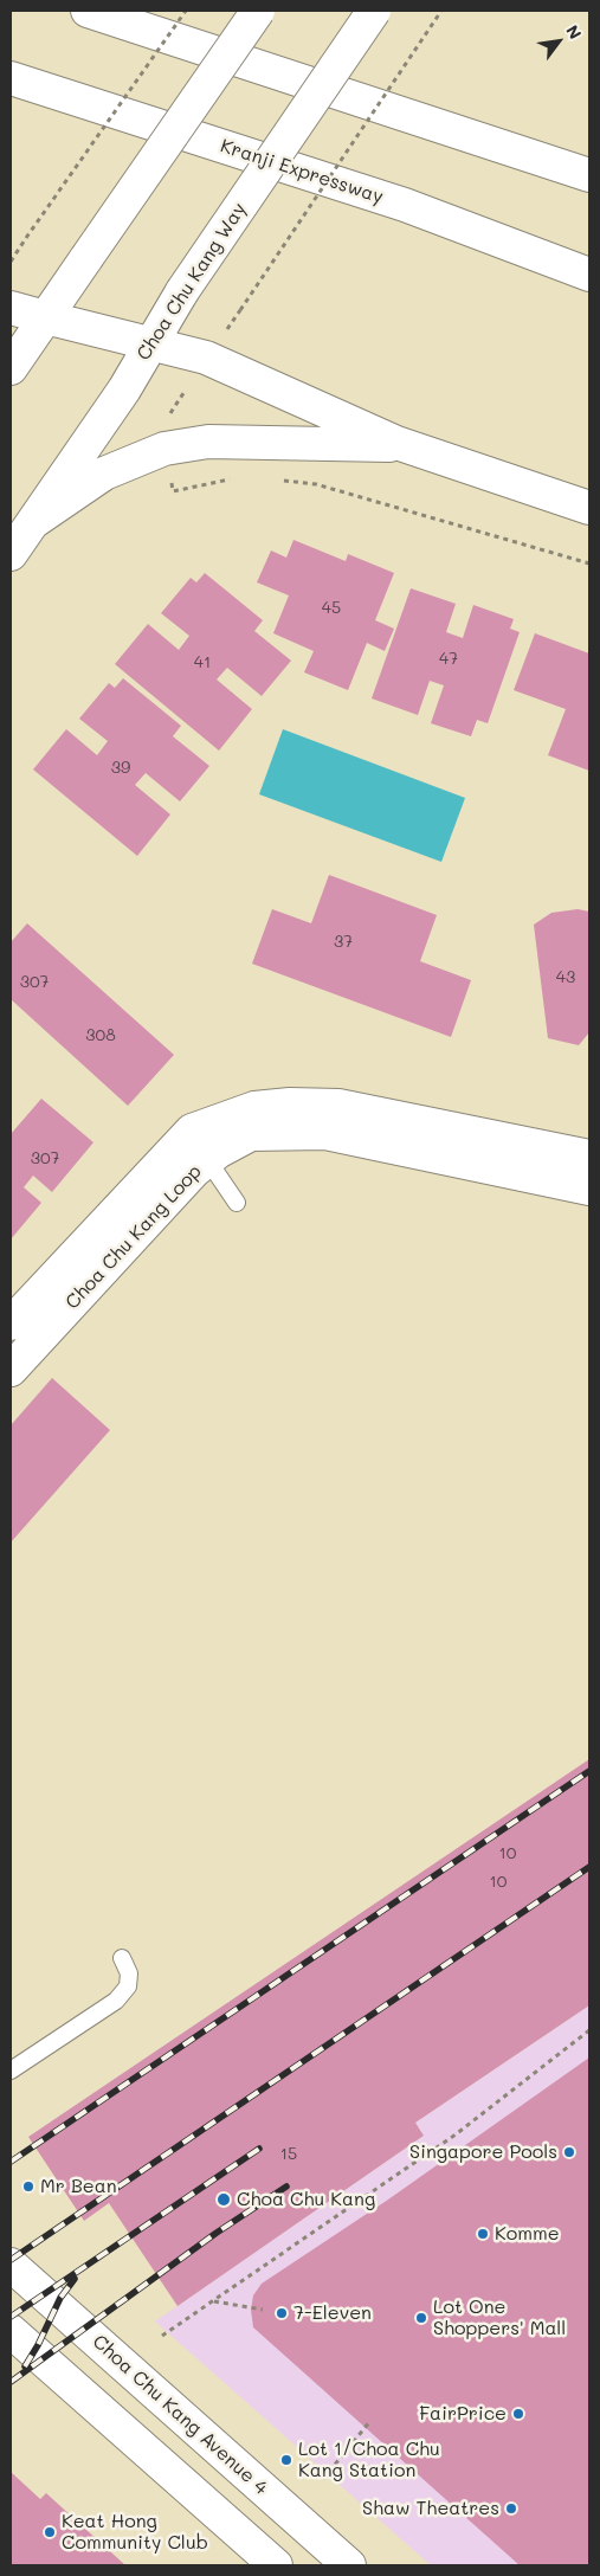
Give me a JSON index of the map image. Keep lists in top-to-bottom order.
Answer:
{
  "streets": {
    "main road": [
      "Kranji Expressway",
      "Choa Chu Kang Way",
      "Choa Chu Kang Loop",
      "Choa Chu Kang Avenue 4"
    ]
  },
  "places": [
    "Singapore Pools",
    "Mr Bean",
    "Choa Chu Kang",
    "Komme",
    "7-Eleven",
    "Lot One Shoppers' Mall",
    "FairPrice",
    "Lot 1/Choa Chu Kang Station",
    "Shaw Theatres",
    "Keat Hong Community Club"
  ],
  "house_numbers": [
    "45",
    "47",
    "41",
    "39",
    "37",
    "43",
    "307",
    "308",
    "307",
    "10",
    "10",
    "15"
  ],
  "north": "top right"
}
